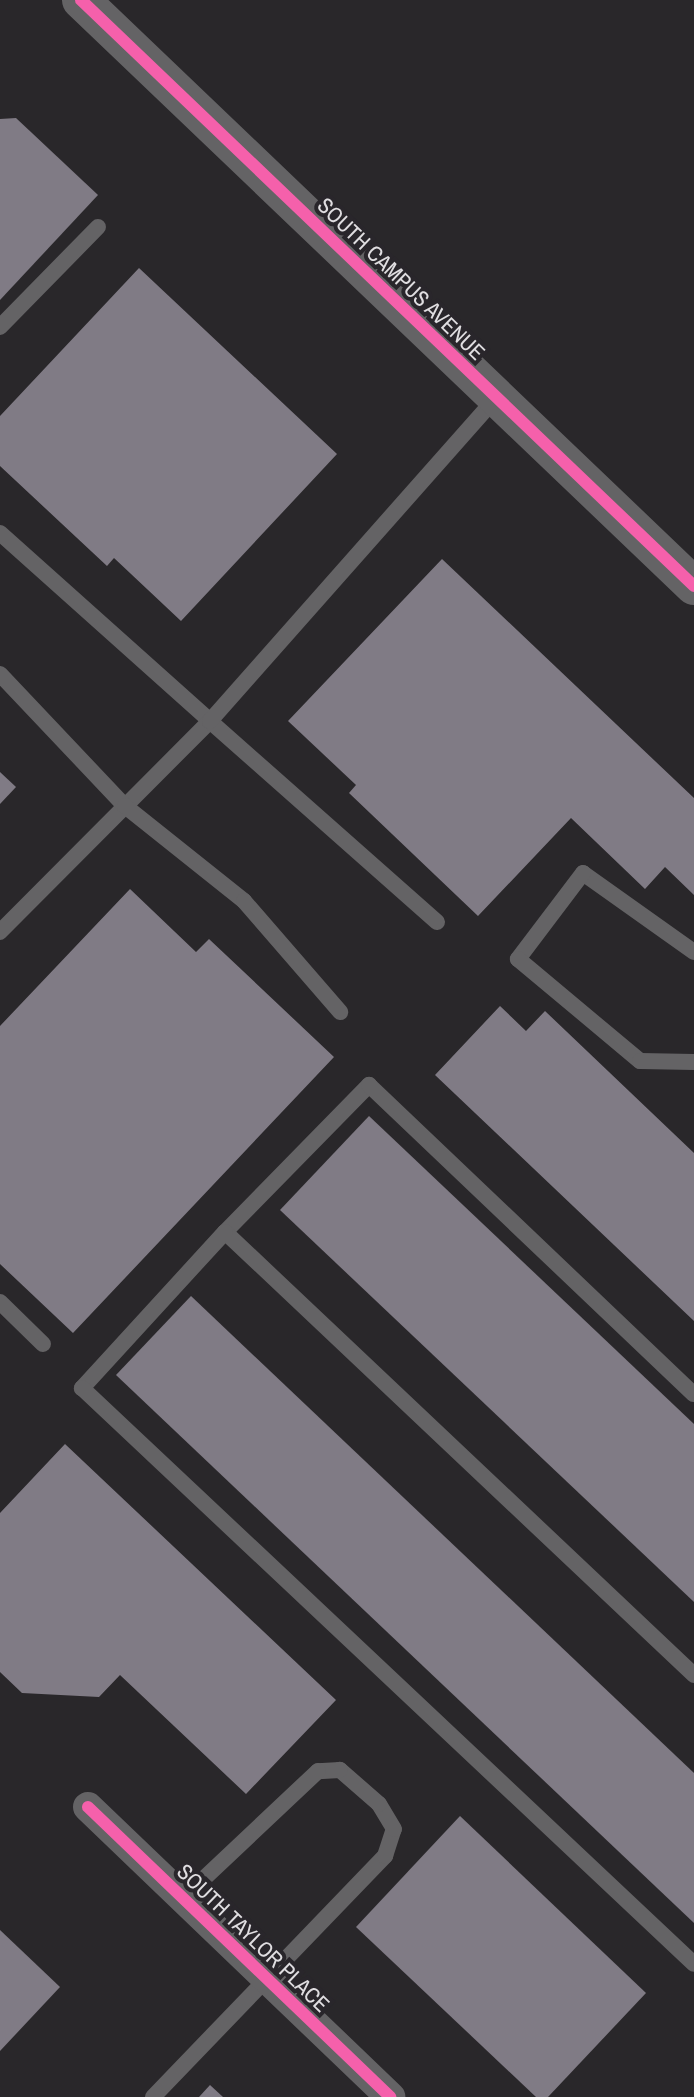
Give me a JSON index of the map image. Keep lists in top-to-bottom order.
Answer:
{
  "streets": {
    "street": ["SOUTH CAMPUS AVENUE", "SOUTH TAYLOR PLACE"]
  }
}
